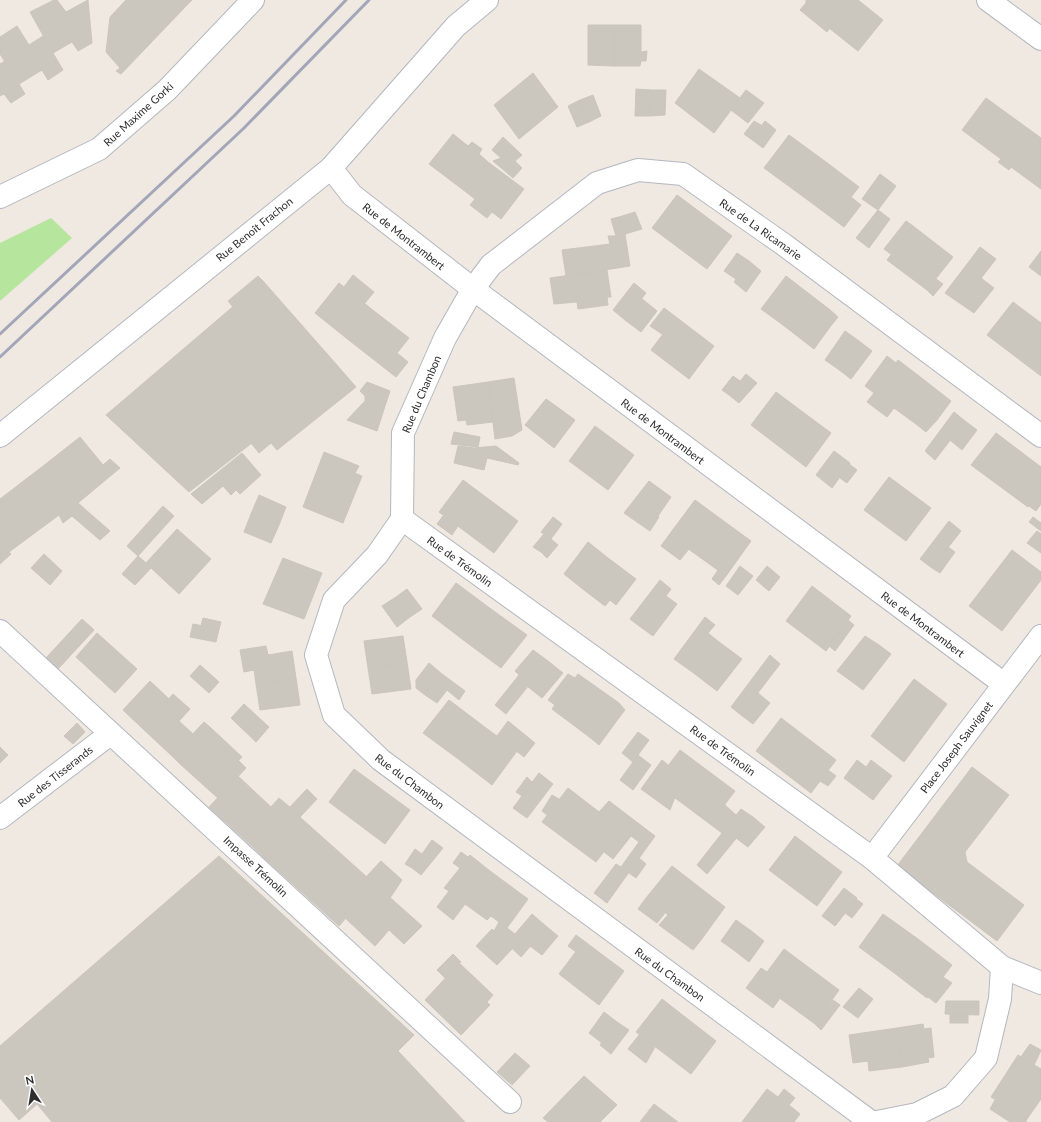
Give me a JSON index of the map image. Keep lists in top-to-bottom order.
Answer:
{
  "streets": {
    "street": [
      "Rue Maxime Gorki",
      "Rue Benoît Frachon",
      "Rue de La Ricamarie",
      "Rue de Montrambert",
      "Rue du Chambon",
      "Rue de Trémolin",
      "Place Joseph Sauvignet",
      "Rue des Tisserands",
      "Impasse Trémolin"
    ]
  },
  "crossings": [
    ["Rue Benoît Frachon", "Rue de Montrambert"],
    ["Rue de La Ricamarie", "Rue de Montrambert"],
    ["Rue de La Ricamarie", "Rue du Chambon"],
    ["Rue de Montrambert", "Rue du Chambon"],
    ["Rue de Montrambert", "Place Joseph Sauvignet"],
    ["Rue du Chambon", "Rue de Trémolin"],
    ["Rue de Trémolin", "Place Joseph Sauvignet"],
    ["Rue des Tisserands", "Impasse Trémolin"]
  ],
  "north": "top"
}
